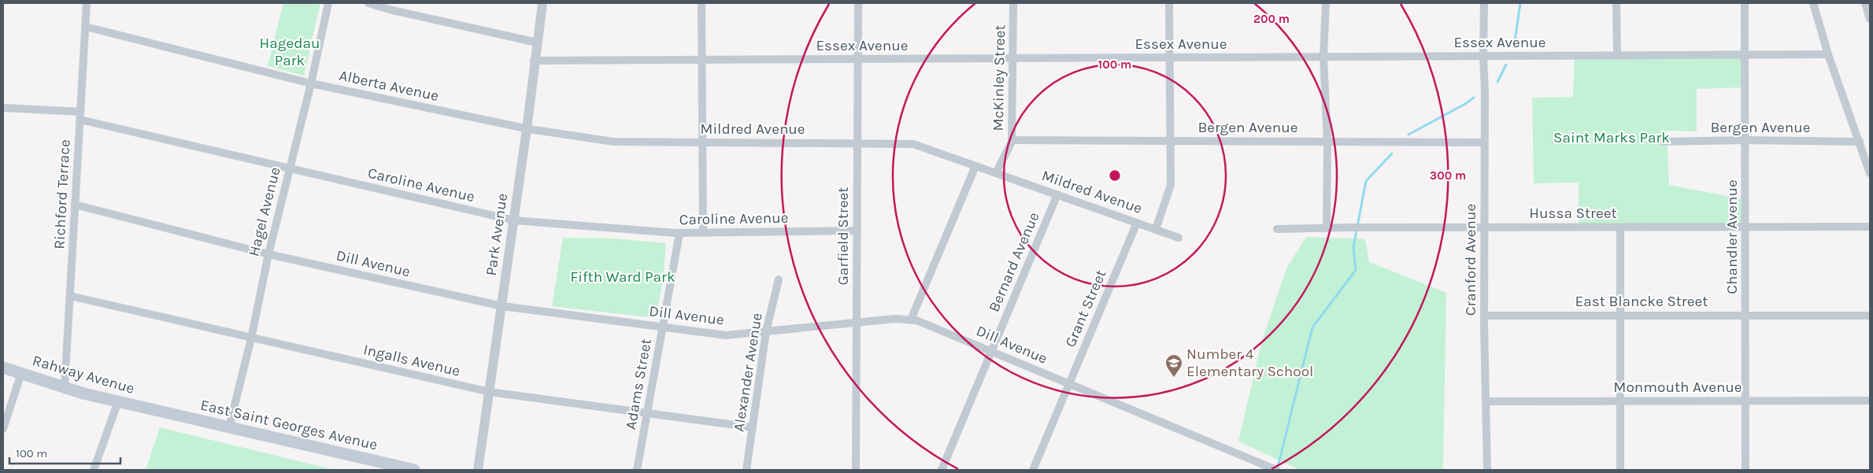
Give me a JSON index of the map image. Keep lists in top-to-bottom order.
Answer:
{
  "streets": {
    "main road": ["Rahway Avenue", "East Saint Georges Avenue"],
    "street": [
      "Essex Avenue",
      "McKinley Street",
      "Alberta Avenue",
      "Bergen Avenue",
      "Mildred Avenue",
      "Caroline Avenue",
      "Richford Terrace",
      "Hagel Avenue",
      "Hussa Street",
      "Park Avenue",
      "Garfield Street",
      "Chandler Avenue",
      "Cranford Avenue",
      "Bernard Avenue",
      "Dill Avenue",
      "East Blancke Street",
      "Grant Street",
      "Ingalls Avenue",
      "Alexander Avenue",
      "Adams Street",
      "Monmouth Avenue"
    ]
  },
  "crossings": [
    ["Essex Avenue", "McKinley Street"],
    ["Essex Avenue", "Park Avenue"],
    ["Essex Avenue", "Garfield Street"],
    ["Essex Avenue", "Chandler Avenue"],
    ["Essex Avenue", "Cranford Avenue"],
    ["McKinley Street", "Bergen Avenue"],
    ["McKinley Street", "Mildred Avenue"],
    ["Alberta Avenue", "Mildred Avenue"],
    ["Alberta Avenue", "Richford Terrace"],
    ["Alberta Avenue", "Hagel Avenue"],
    ["Alberta Avenue", "Park Avenue"],
    ["Bergen Avenue", "Chandler Avenue"],
    ["Bergen Avenue", "Cranford Avenue"],
    ["Mildred Avenue", "Park Avenue"],
    ["Mildred Avenue", "Garfield Street"],
    ["Mildred Avenue", "Bernard Avenue"],
    ["Mildred Avenue", "Grant Street"],
    ["Caroline Avenue", "Richford Terrace"],
    ["Caroline Avenue", "Hagel Avenue"],
    ["Caroline Avenue", "Park Avenue"],
    ["Caroline Avenue", "Garfield Street"],
    ["Caroline Avenue", "Adams Street"],
    ["Richford Terrace", "Dill Avenue"],
    ["Richford Terrace", "Ingalls Avenue"],
    ["Richford Terrace", "Rahway Avenue"],
    ["Hagel Avenue", "Dill Avenue"],
    ["Hagel Avenue", "Ingalls Avenue"],
    ["Hagel Avenue", "East Saint Georges Avenue"],
    ["Hussa Street", "Chandler Avenue"],
    ["Hussa Street", "Cranford Avenue"],
    ["Park Avenue", "Dill Avenue"],
    ["Park Avenue", "Ingalls Avenue"],
    ["Garfield Street", "Dill Avenue"],
    ["Chandler Avenue", "East Blancke Street"],
    ["Chandler Avenue", "Monmouth Avenue"],
    ["Cranford Avenue", "East Blancke Street"],
    ["Cranford Avenue", "Monmouth Avenue"],
    ["Bernard Avenue", "Dill Avenue"],
    ["Dill Avenue", "Grant Street"],
    ["Dill Avenue", "Alexander Avenue"],
    ["Dill Avenue", "Adams Street"],
    ["Ingalls Avenue", "Alexander Avenue"],
    ["Ingalls Avenue", "Adams Street"],
    ["Rahway Avenue", "East Saint Georges Avenue"]
  ],
  "parks": ["Hagedau Park", "Saint Marks Park", "Fifth Ward Park"],
  "places": {
    "school or university": ["Number 4 Elementary School"]
  },
  "scale_bar": "100 m",
  "rings": ["200 m", "100 m", "300 m"]
}
